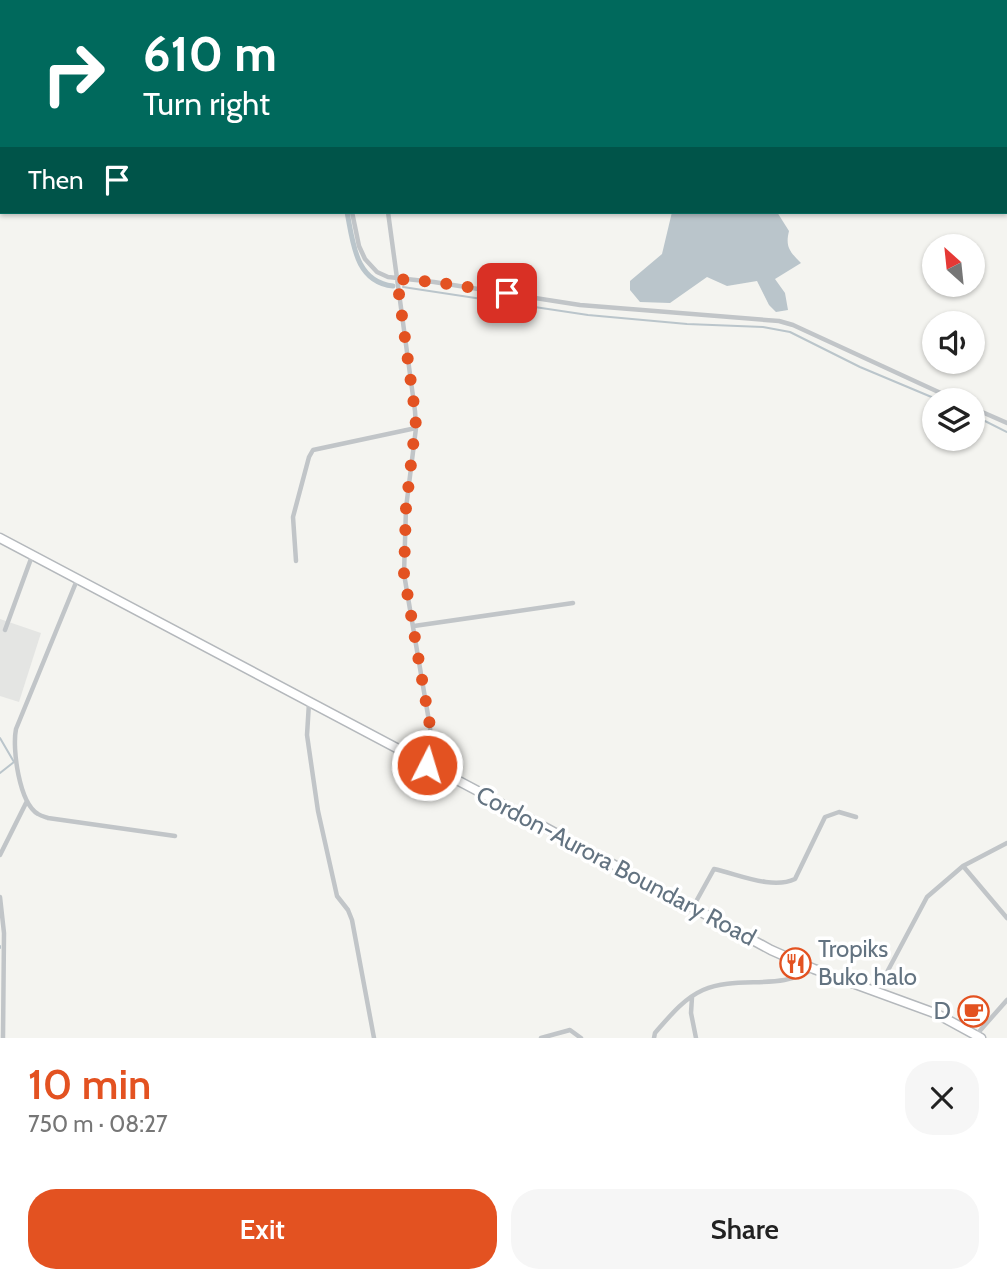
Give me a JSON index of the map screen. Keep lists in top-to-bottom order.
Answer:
{
  "streets": {
    "main road": ["Cordon-Aurora Boundary Road"]
  },
  "places": {
    "restaurant": ["Tropiks Buko halo"],
    "cafe": ["D"]
  },
  "north": "top left",
  "page": {
    "turn": ["610 m", "Turn right"],
    "then": "Then",
    "heading": ["10 min", "750 m · 08:27"],
    "buttons": ["Exit", "Share"]
  }
}
